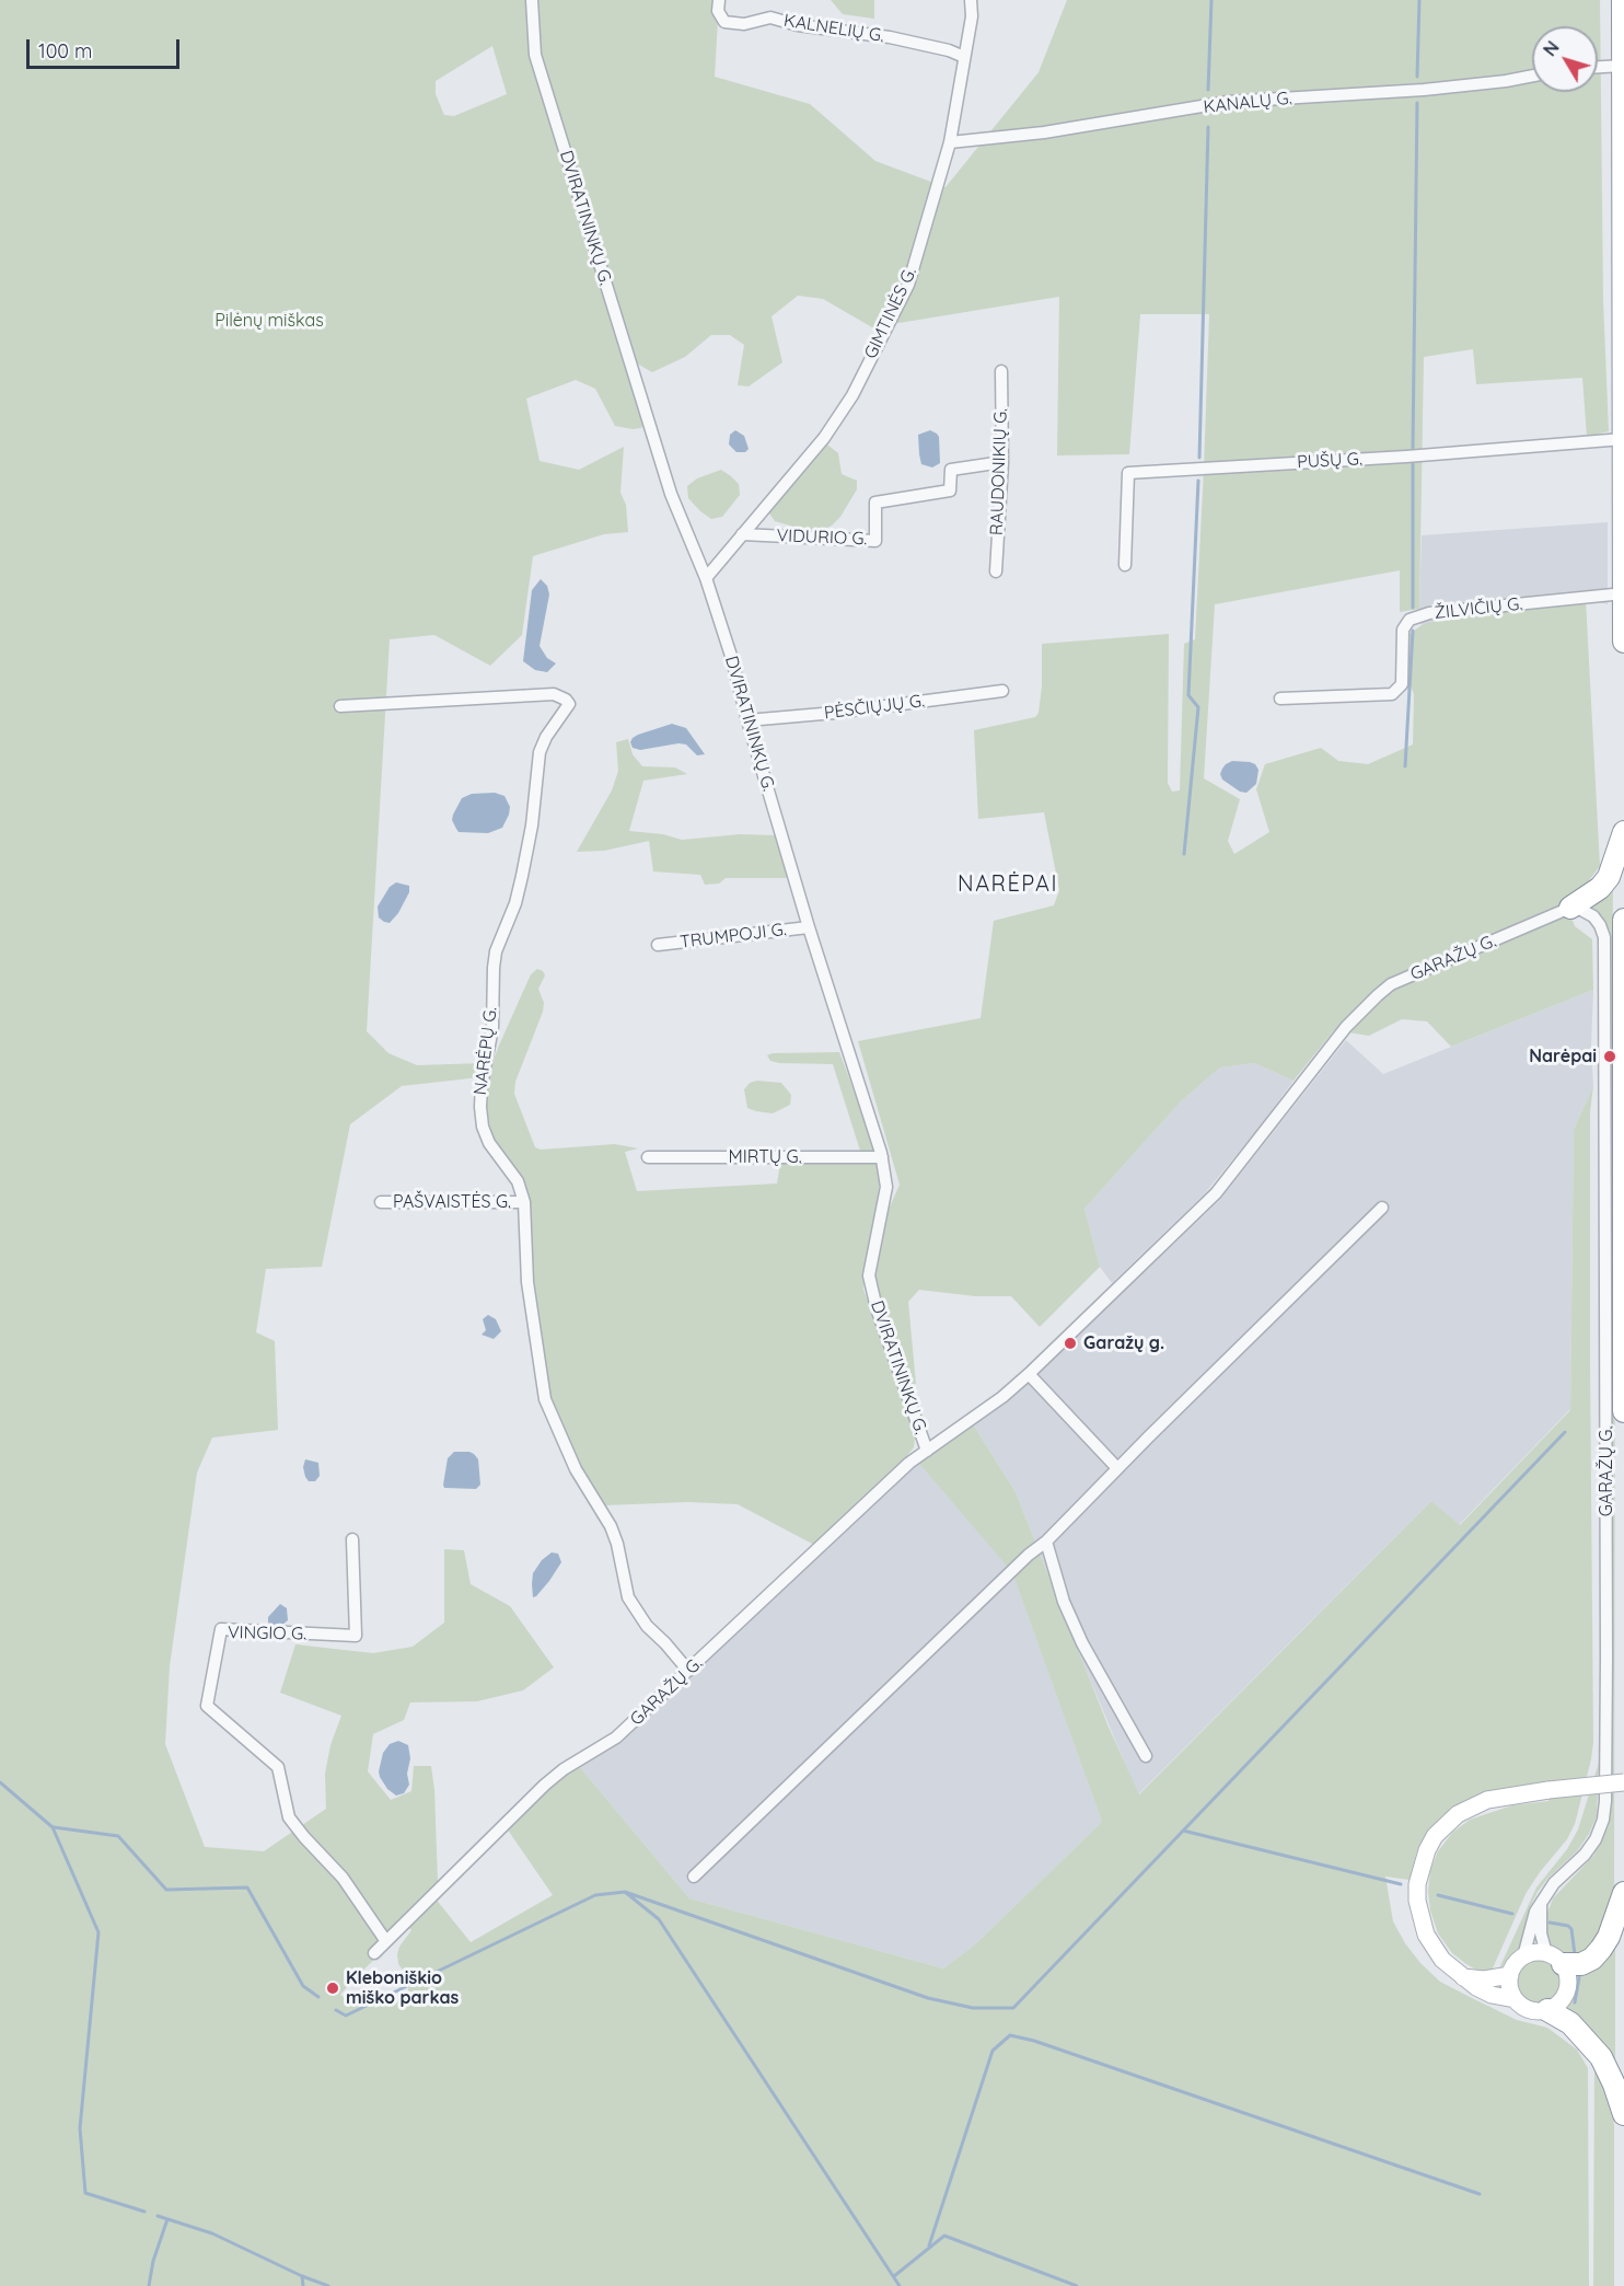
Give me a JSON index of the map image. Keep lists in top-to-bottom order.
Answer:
{
  "streets": {
    "street": [
      "KALNELIŲ G.",
      "KANALŲ G.",
      "DVIRATININKŲ G.",
      "GIMTINĖS G.",
      "PUŠŲ G.",
      "RAUDONIKIŲ G.",
      "VIDURIO G.",
      "ŽILVIČIŲ G.",
      "PĖSČIŲJŲ G.",
      "TRUMPOJI G.",
      "GARAŽŲ G.",
      "NARĖPŲ G.",
      "MIRTŲ G.",
      "PAŠVAISTĖS G.",
      "VINGIO G."
    ]
  },
  "crossings": [
    ["KALNELIŲ G.", "GIMTINĖS G."],
    ["KANALŲ G.", "GIMTINĖS G."],
    ["DVIRATININKŲ G.", "GIMTINĖS G."],
    ["DVIRATININKŲ G.", "PĖSČIŲJŲ G."],
    ["DVIRATININKŲ G.", "TRUMPOJI G."],
    ["DVIRATININKŲ G.", "GARAŽŲ G."],
    ["DVIRATININKŲ G.", "MIRTŲ G."],
    ["GIMTINĖS G.", "VIDURIO G."],
    ["RAUDONIKIŲ G.", "VIDURIO G."],
    ["GARAŽŲ G.", "NARĖPŲ G."],
    ["GARAŽŲ G.", "VINGIO G."],
    ["NARĖPŲ G.", "PAŠVAISTĖS G."]
  ],
  "districts": ["NARĖPAI"],
  "parks": ["Pilėnų miškas"],
  "places": ["Narėpai", "Garažų g.", "Kleboniškio miško parkas"],
  "scale_bar": "100 m",
  "north": "top left"
}
